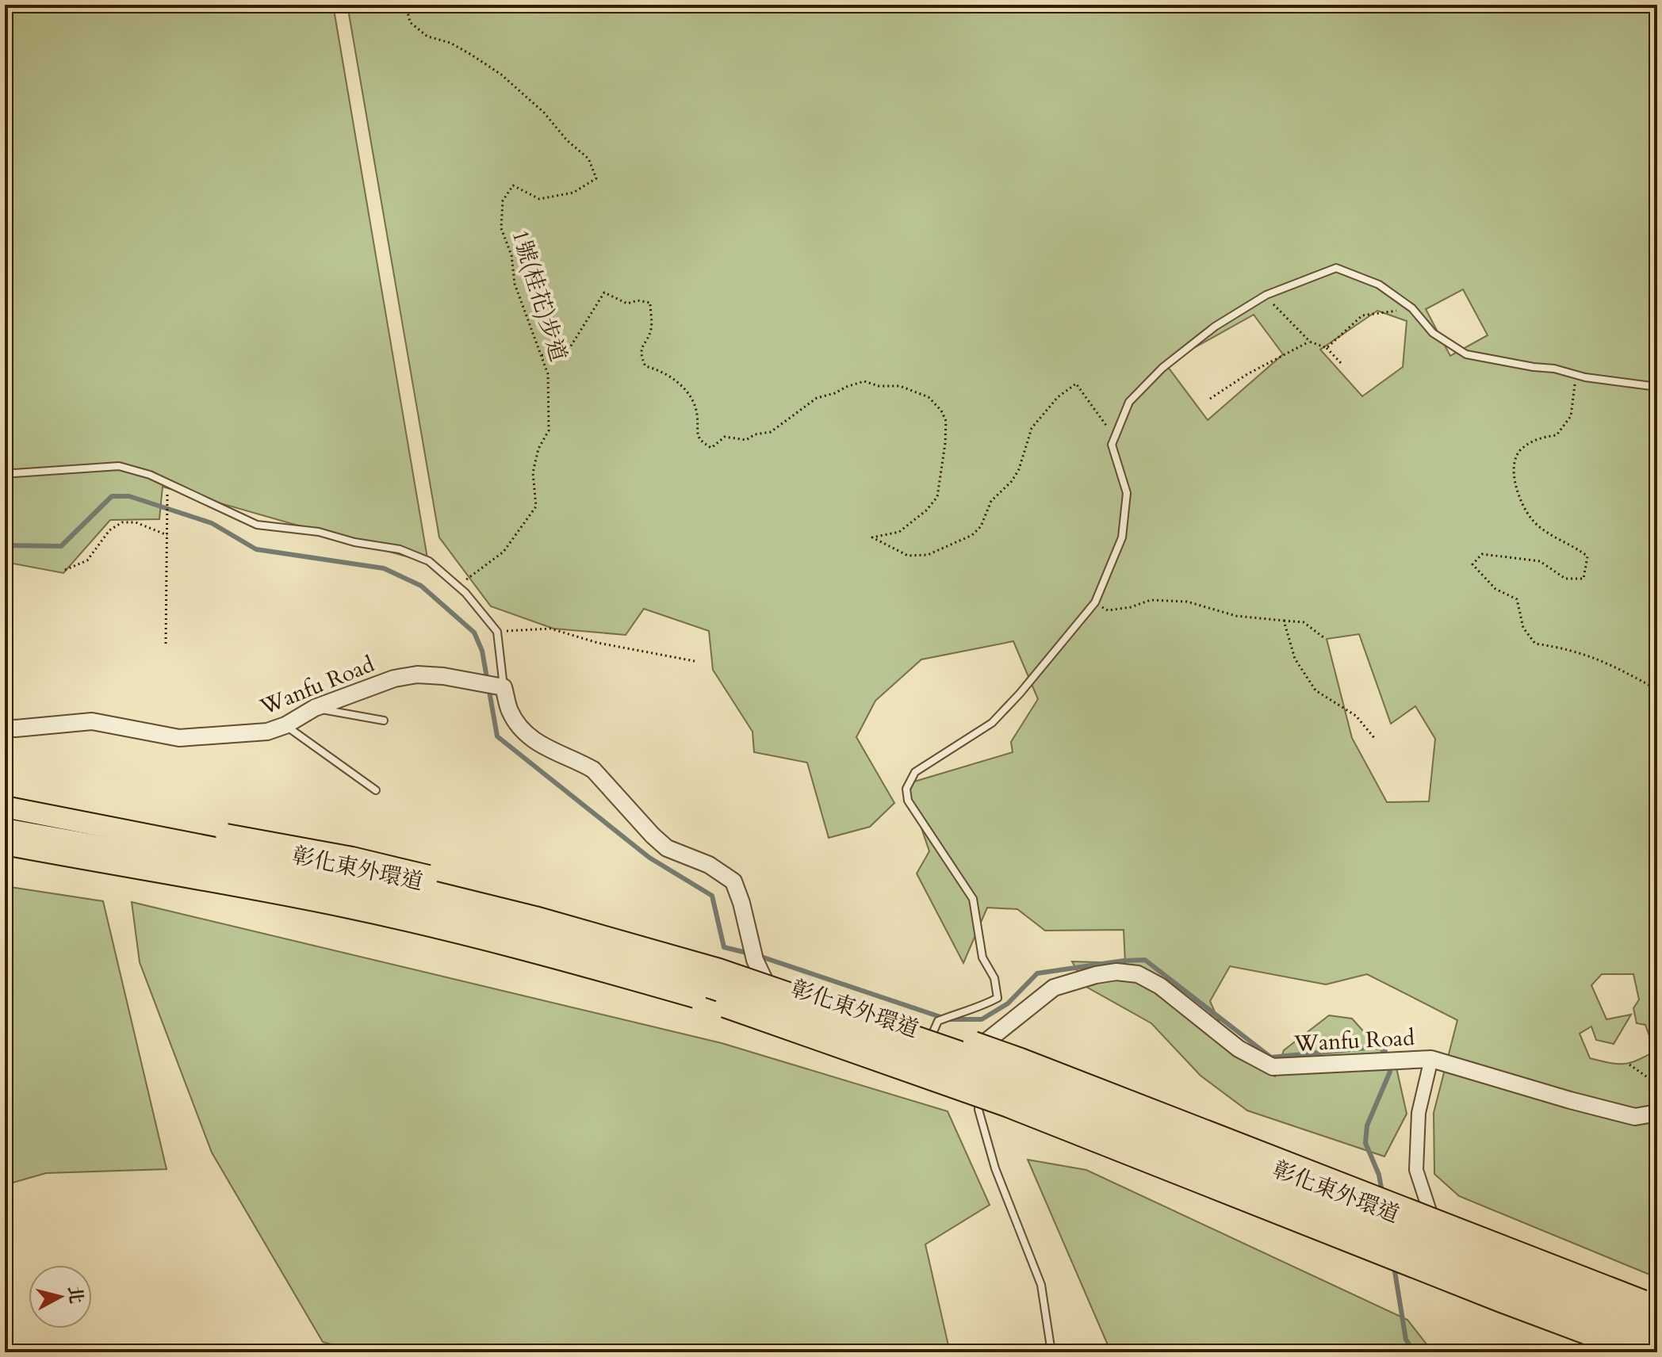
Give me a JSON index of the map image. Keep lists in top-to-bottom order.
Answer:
{
  "streets": {
    "main road": ["彰化東外環道"],
    "street": ["Wanfu Road"],
    "path": ["1號(桂花)步道"]
  },
  "north": "right"
}
